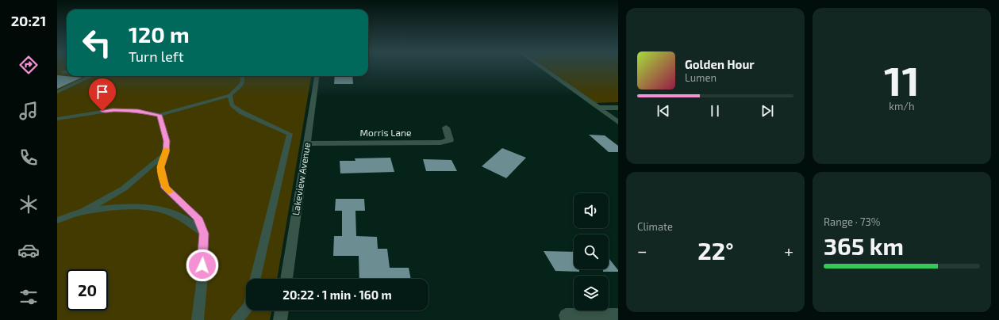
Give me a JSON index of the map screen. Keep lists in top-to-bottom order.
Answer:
{
  "streets": {
    "street": ["Morris Lane", "Lakeview Avenue"]
  },
  "crossings": [
    ["Morris Lane", "Lakeview Avenue"]
  ],
  "page": {
    "tabs": "20:21",
    "tile": [
      ["11", "km/h"],
      "Climate",
      ["Range · 73%", "365 km"]
    ],
    "turn": ["120 m", "Turn left"],
    "song": ["Golden Hour", "Lumen"],
    "heat": ["−", "22°", "+"],
    "limit": "20",
    "trip": "20:22 · 1 min · 160 m"
  }
}
